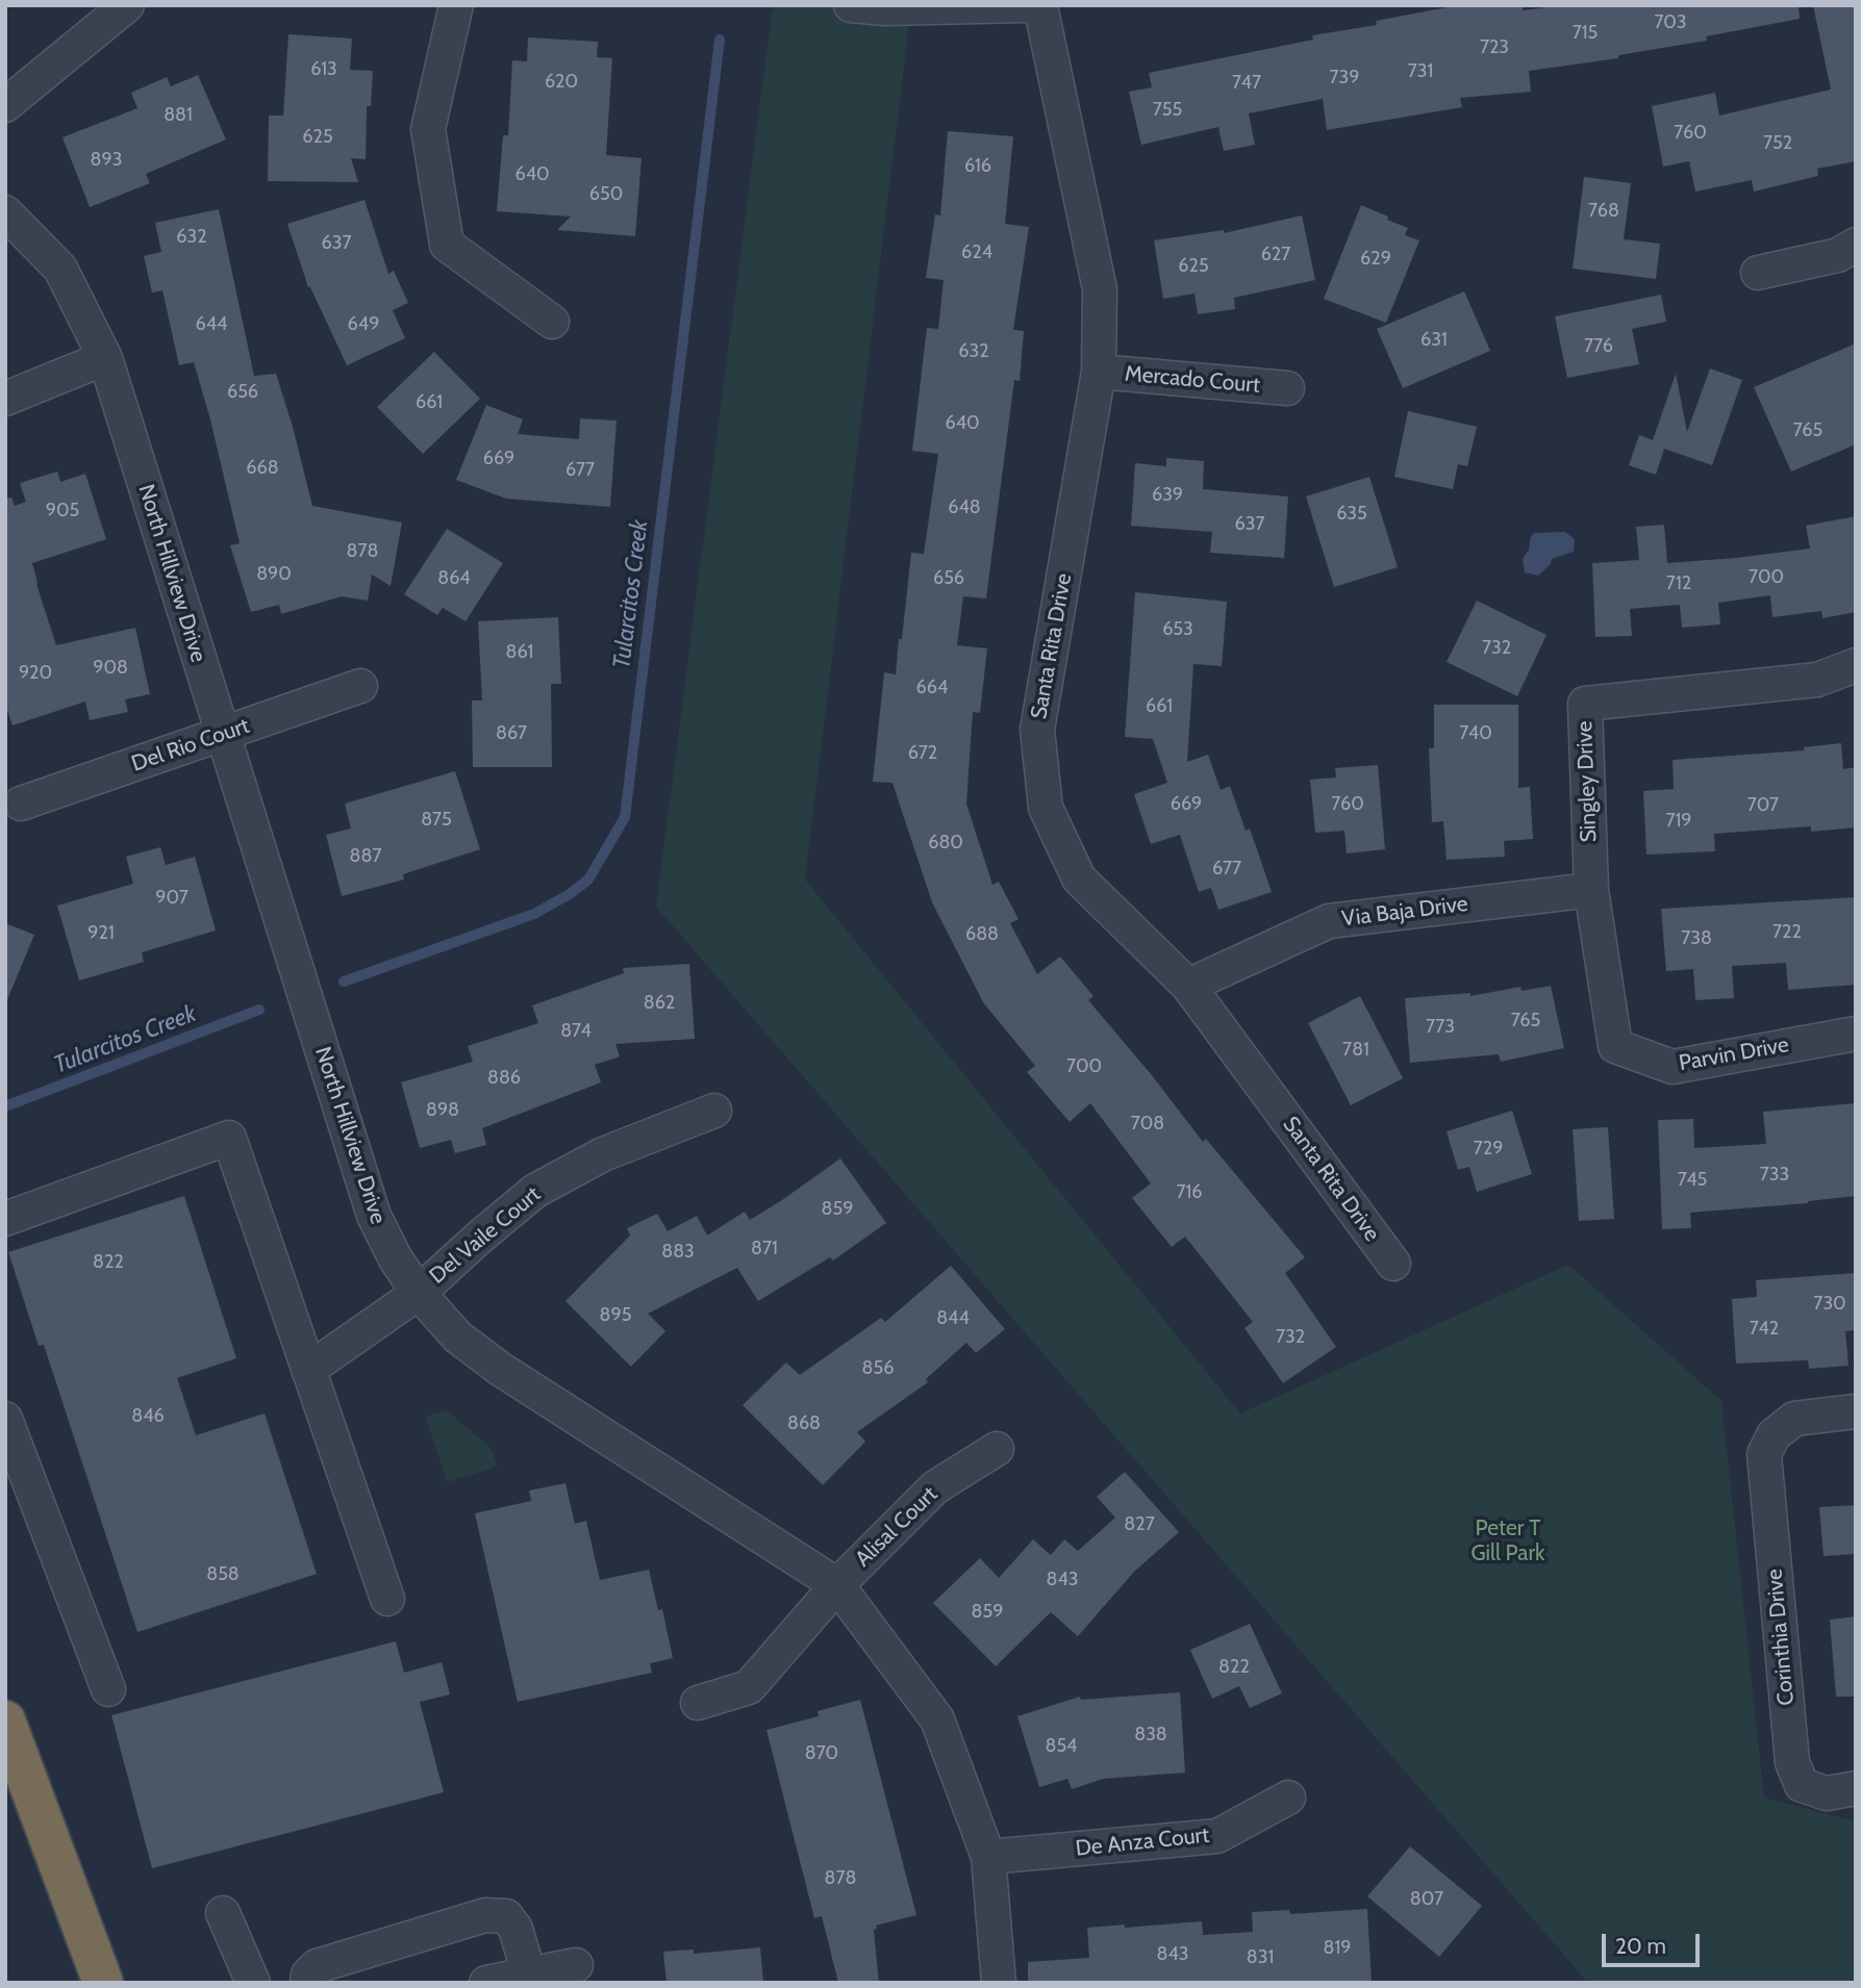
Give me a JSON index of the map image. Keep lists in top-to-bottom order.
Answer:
{
  "streets": {
    "street": [
      "Mercado Court",
      "North Hillview Drive",
      "Santa Rita Drive",
      "Del Rio Court",
      "Singley Drive",
      "Via Baja Drive",
      "Parvin Drive",
      "Del Vaile Court",
      "Alisal Court",
      "Corinthia Drive",
      "De Anza Court"
    ]
  },
  "crossings": [
    ["Mercado Court", "Santa Rita Drive"],
    ["North Hillview Drive", "Del Rio Court"],
    ["North Hillview Drive", "Del Vaile Court"],
    ["North Hillview Drive", "Alisal Court"],
    ["North Hillview Drive", "De Anza Court"],
    ["Santa Rita Drive", "Via Baja Drive"],
    ["Singley Drive", "Via Baja Drive"],
    ["Singley Drive", "Parvin Drive"]
  ],
  "water": ["Tularcitos Creek"],
  "parks": ["Peter T Gill Park"],
  "house_numbers": [
    "703",
    "715",
    "723",
    "613",
    "731",
    "739",
    "620",
    "747",
    "755",
    "881",
    "760",
    "625",
    "752",
    "893",
    "616",
    "640",
    "650",
    "768",
    "632",
    "637",
    "624",
    "627",
    "629",
    "625",
    "644",
    "649",
    "631",
    "776",
    "632",
    "656",
    "661",
    "640",
    "765",
    "669",
    "668",
    "677",
    "639",
    "648",
    "905",
    "635",
    "637",
    "878",
    "890",
    "700",
    "864",
    "656",
    "712",
    "653",
    "732",
    "861",
    "908",
    "920",
    "664",
    "661",
    "867",
    "740",
    "672",
    "669",
    "760",
    "707",
    "875",
    "719",
    "680",
    "887",
    "677",
    "907",
    "722",
    "921",
    "688",
    "738",
    "862",
    "765",
    "773",
    "874",
    "781",
    "700",
    "886",
    "898",
    "708",
    "729",
    "733",
    "745",
    "716",
    "859",
    "871",
    "883",
    "822",
    "730",
    "895",
    "844",
    "742",
    "732",
    "856",
    "846",
    "868",
    "827",
    "858",
    "843",
    "859",
    "822",
    "838",
    "854",
    "870",
    "878",
    "807",
    "819",
    "843",
    "831"
  ],
  "scale_bar": "20 m"
}
